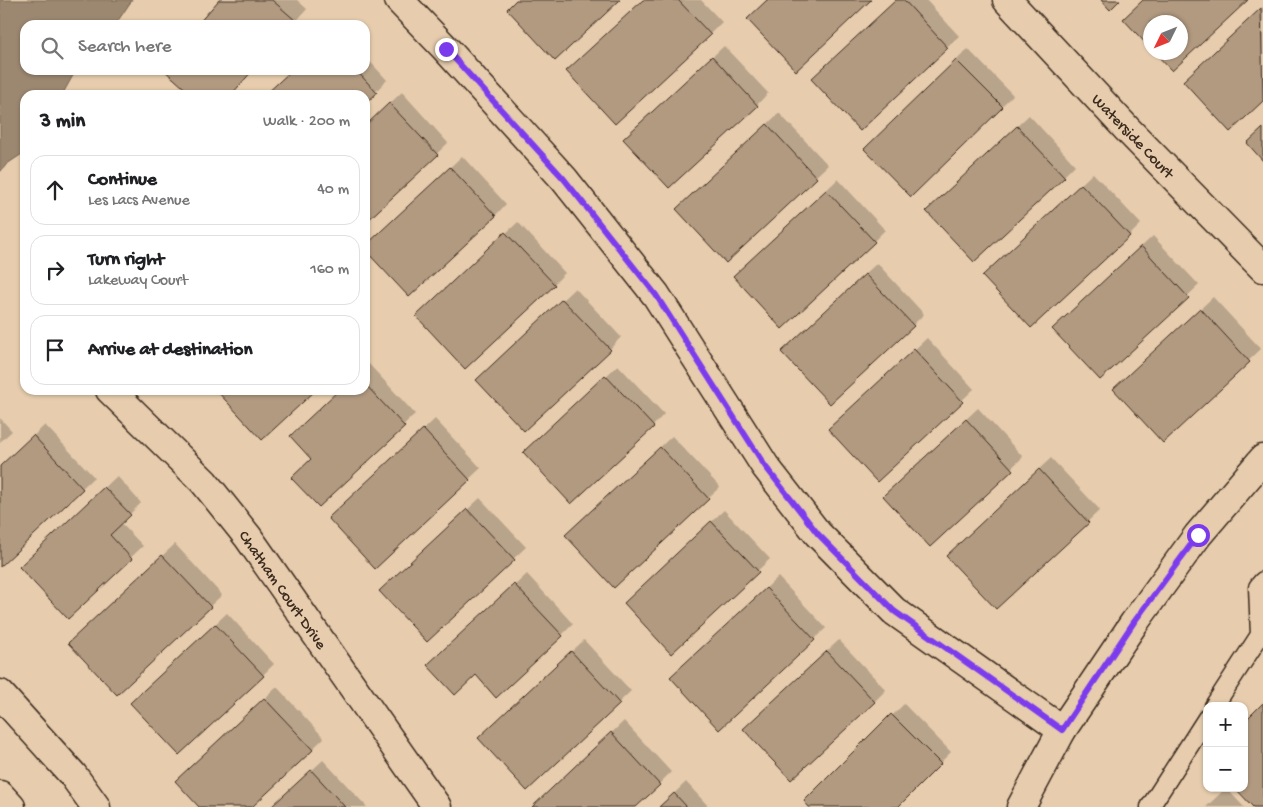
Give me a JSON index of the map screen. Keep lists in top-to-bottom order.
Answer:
{
  "streets": {
    "street": ["Waterside Court", "Chatham Court Drive"]
  },
  "north": "bottom left",
  "page": {
    "search": "Search here",
    "heading": ["3 min", "Walk · 200 m"],
    "list": [
      ["Continue", "Les Lacs Avenue", "40 m"],
      ["Turn right", "Lakeway Court", "160 m"],
      "Arrive at destination"
    ],
    "map_buttons": ["+", "−"]
  }
}
